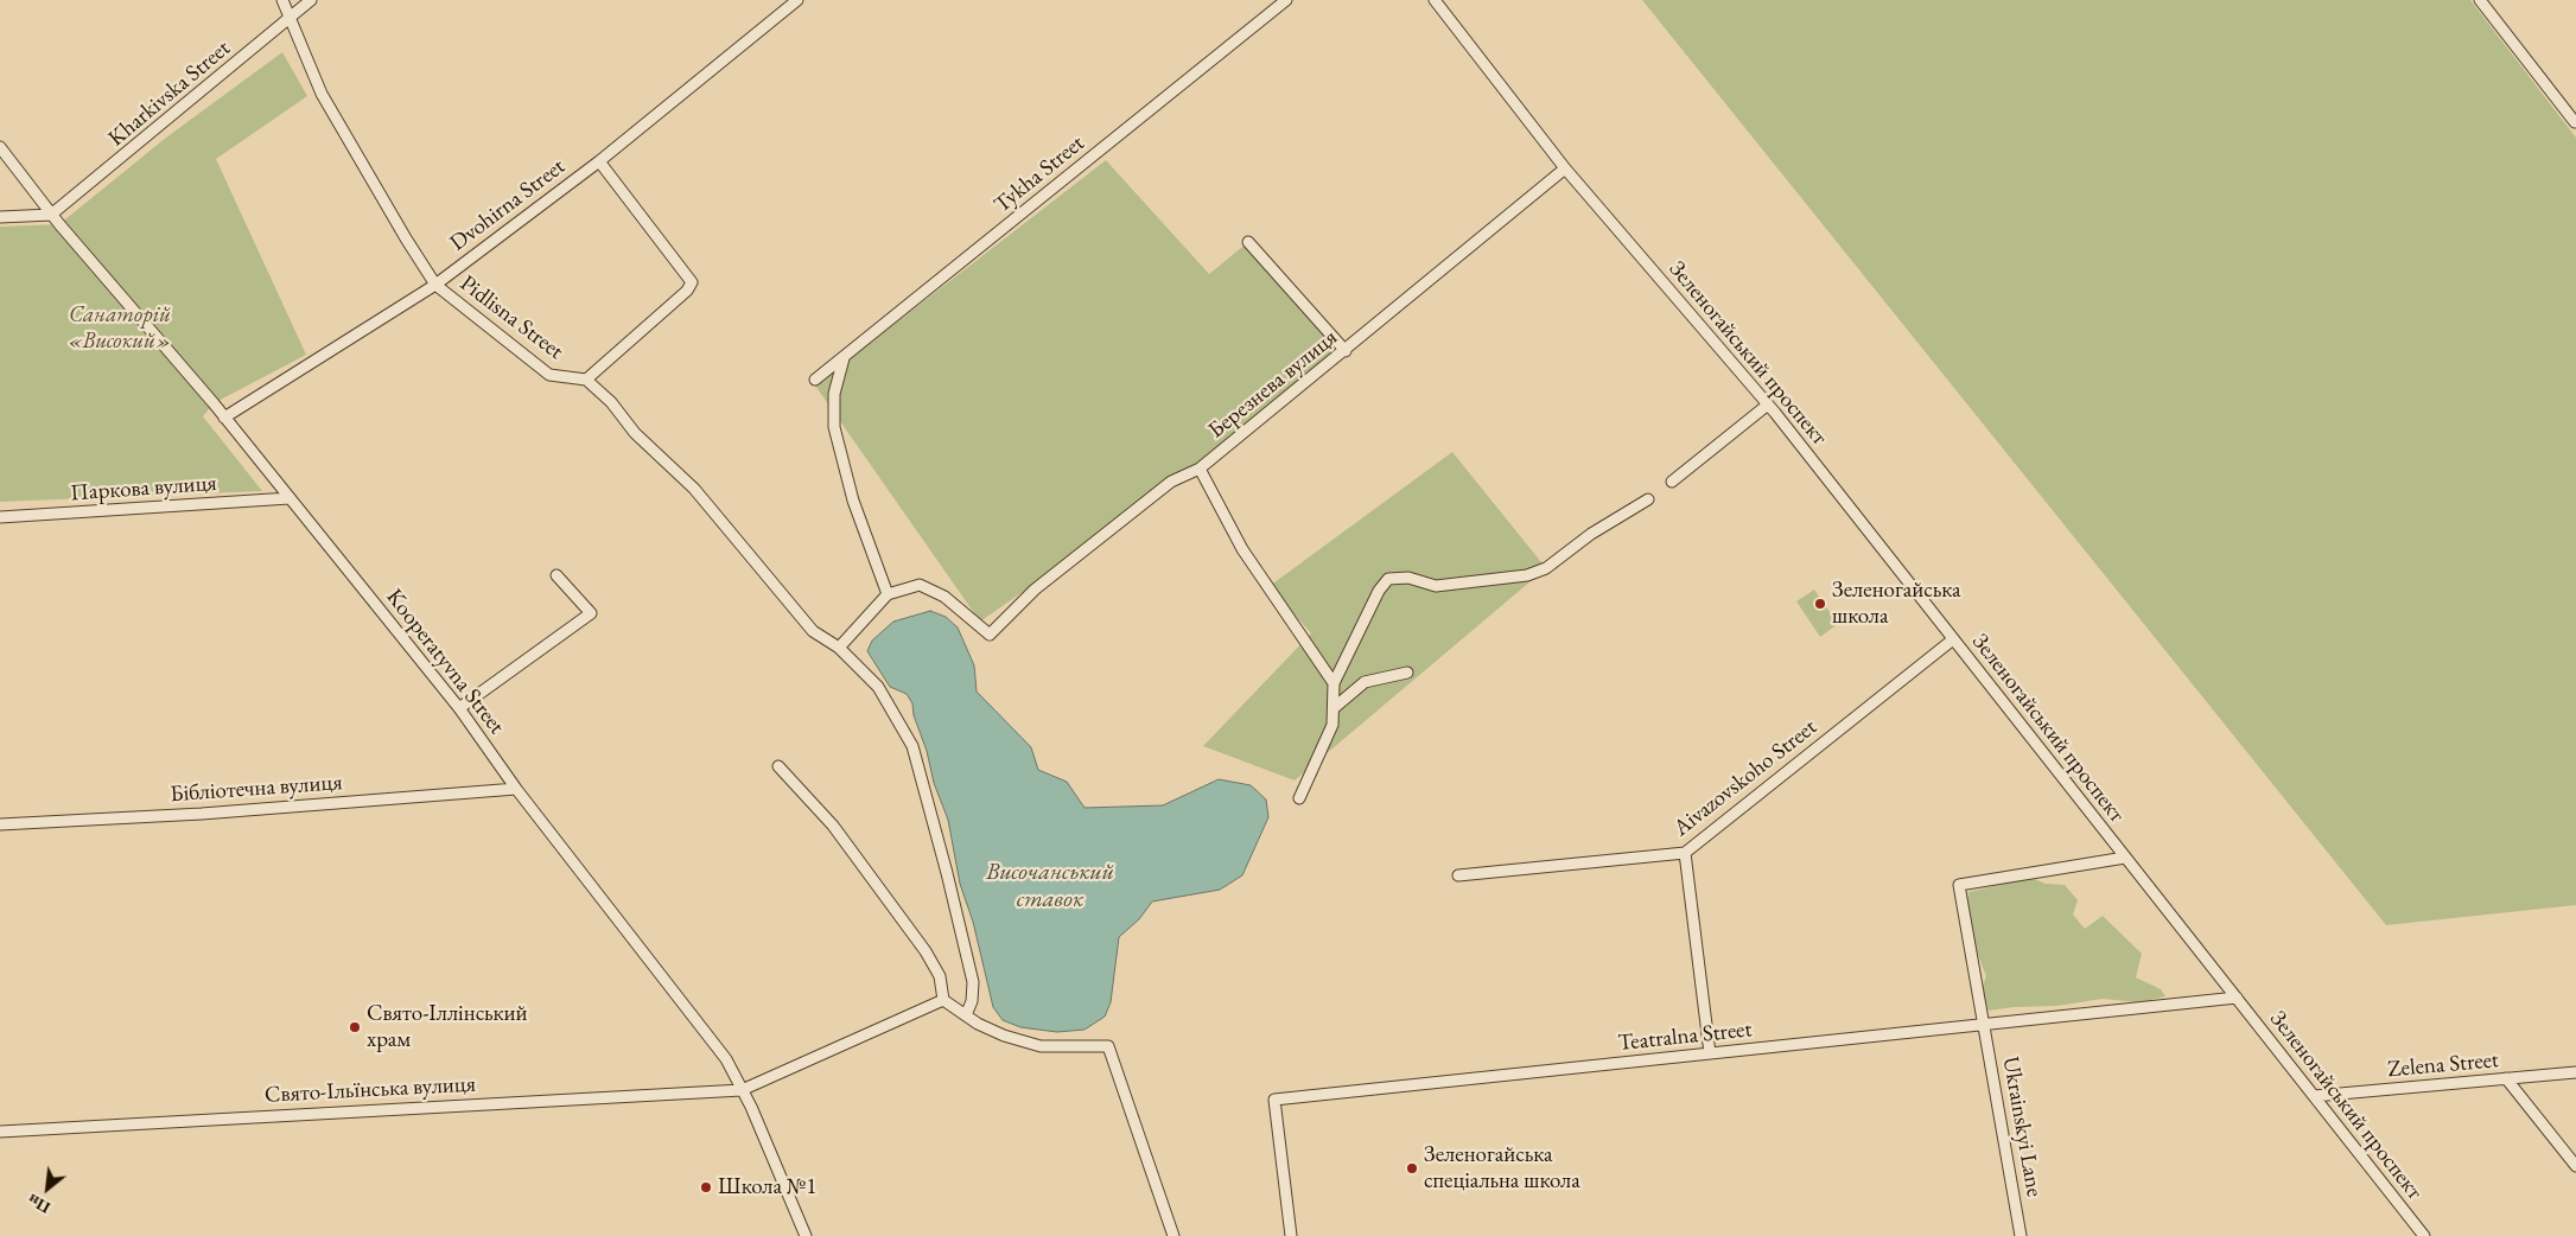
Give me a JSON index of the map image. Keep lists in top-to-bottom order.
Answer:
{
  "streets": {
    "street": [
      "Kharkivska Street",
      "Tykha Street",
      "Dvohirna Street",
      "Pidlisna Street",
      "Зеленогайський проспект",
      "Березнева вулиця",
      "Паркова вулиця",
      "Kooperatyvna Street",
      "Aivazovskoho Street",
      "Бібліотечна вулиця",
      "Teatralna Street",
      "Zelena Street",
      "Свято-Ільїнська вулиця",
      "Ukrainskyi Lane"
    ]
  },
  "crossings": [
    ["Kharkivska Street", "Pidlisna Street"],
    ["Kharkivska Street", "Kooperatyvna Street"],
    ["Dvohirna Street", "Pidlisna Street"],
    ["Dvohirna Street", "Kooperatyvna Street"],
    ["Зеленогайський проспект", "Березнева вулиця"],
    ["Зеленогайський проспект", "Aivazovskoho Street"],
    ["Зеленогайський проспект", "Teatralna Street"],
    ["Зеленогайський проспект", "Zelena Street"],
    ["Зеленогайський проспект", "Ukrainskyi Lane"],
    ["Паркова вулиця", "Kooperatyvna Street"],
    ["Kooperatyvna Street", "Бібліотечна вулиця"],
    ["Kooperatyvna Street", "Свято-Ільїнська вулиця"],
    ["Teatralna Street", "Ukrainskyi Lane"]
  ],
  "water": ["Височанський ставок"],
  "parks": ["Санаторій «Високий»"],
  "places": [
    "Зеленогайська школа",
    "Свято-Іллінський храм",
    "Зеленогайська спеціальна школа",
    "Школа №1"
  ],
  "north": "bottom left"
}
